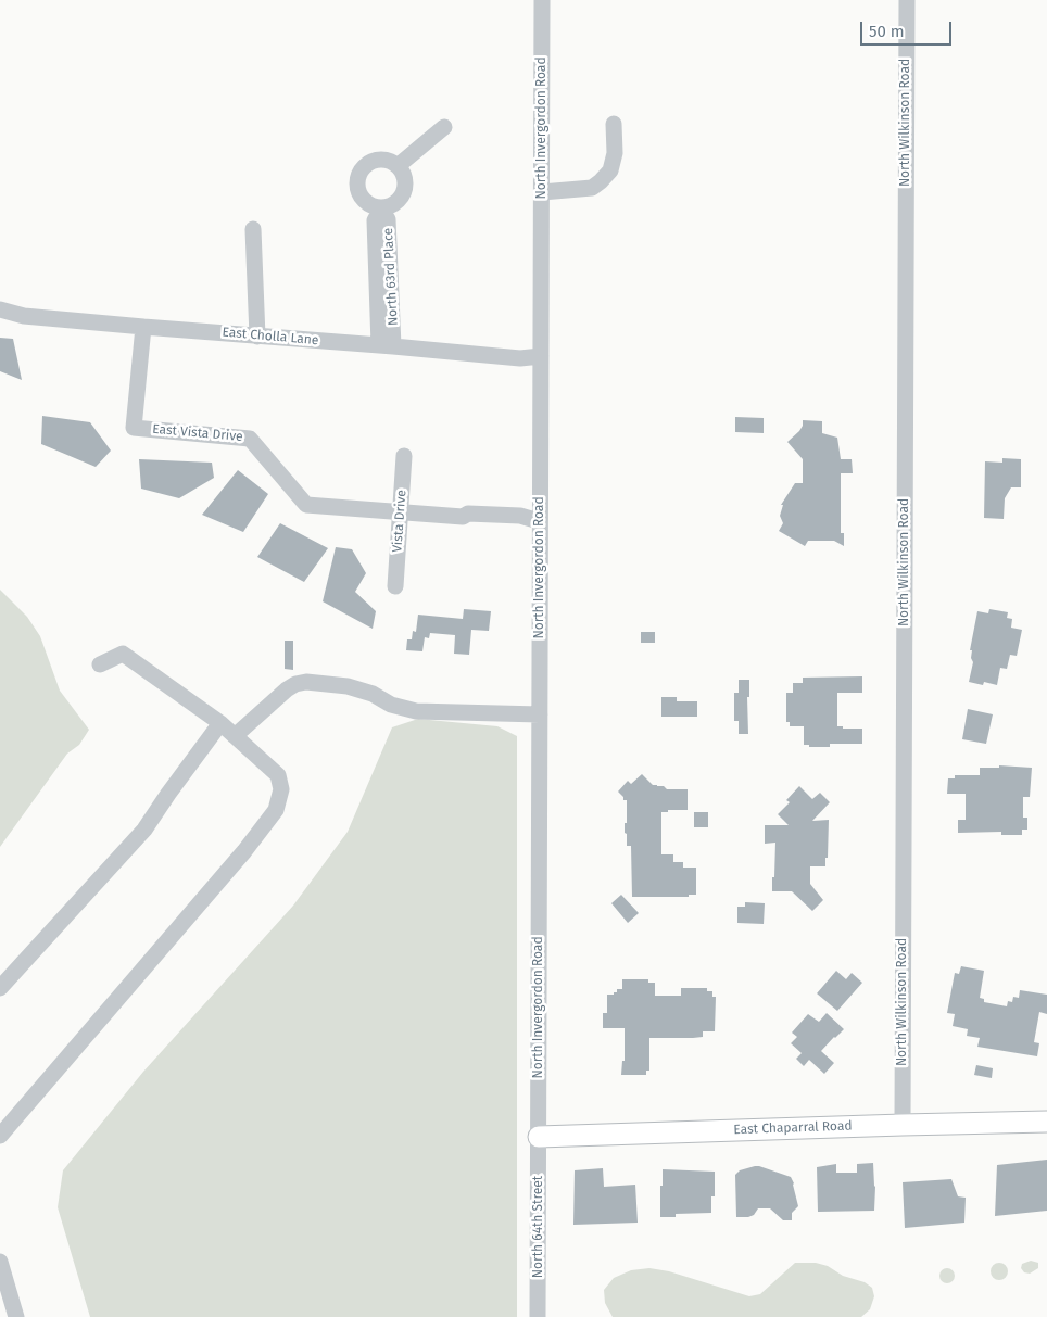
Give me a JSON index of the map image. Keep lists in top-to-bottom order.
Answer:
{
  "streets": {
    "main road": ["East Chaparral Road"],
    "street": [
      "North Wilkinson Road",
      "North Invergordon Road",
      "North 63rd Place",
      "East Cholla Lane",
      "East Vista Drive",
      "Vista Drive",
      "North 64th Street"
    ]
  },
  "crossings": [
    ["North Wilkinson Road", "East Chaparral Road"],
    ["North Invergordon Road", "East Cholla Lane"],
    ["North Invergordon Road", "East Vista Drive"],
    ["North Invergordon Road", "East Chaparral Road"],
    ["North Invergordon Road", "North 64th Street"],
    ["North 63rd Place", "East Cholla Lane"],
    ["East Cholla Lane", "East Vista Drive"],
    ["East Vista Drive", "Vista Drive"],
    ["East Chaparral Road", "North 64th Street"]
  ],
  "scale_bar": "50 m"
}
